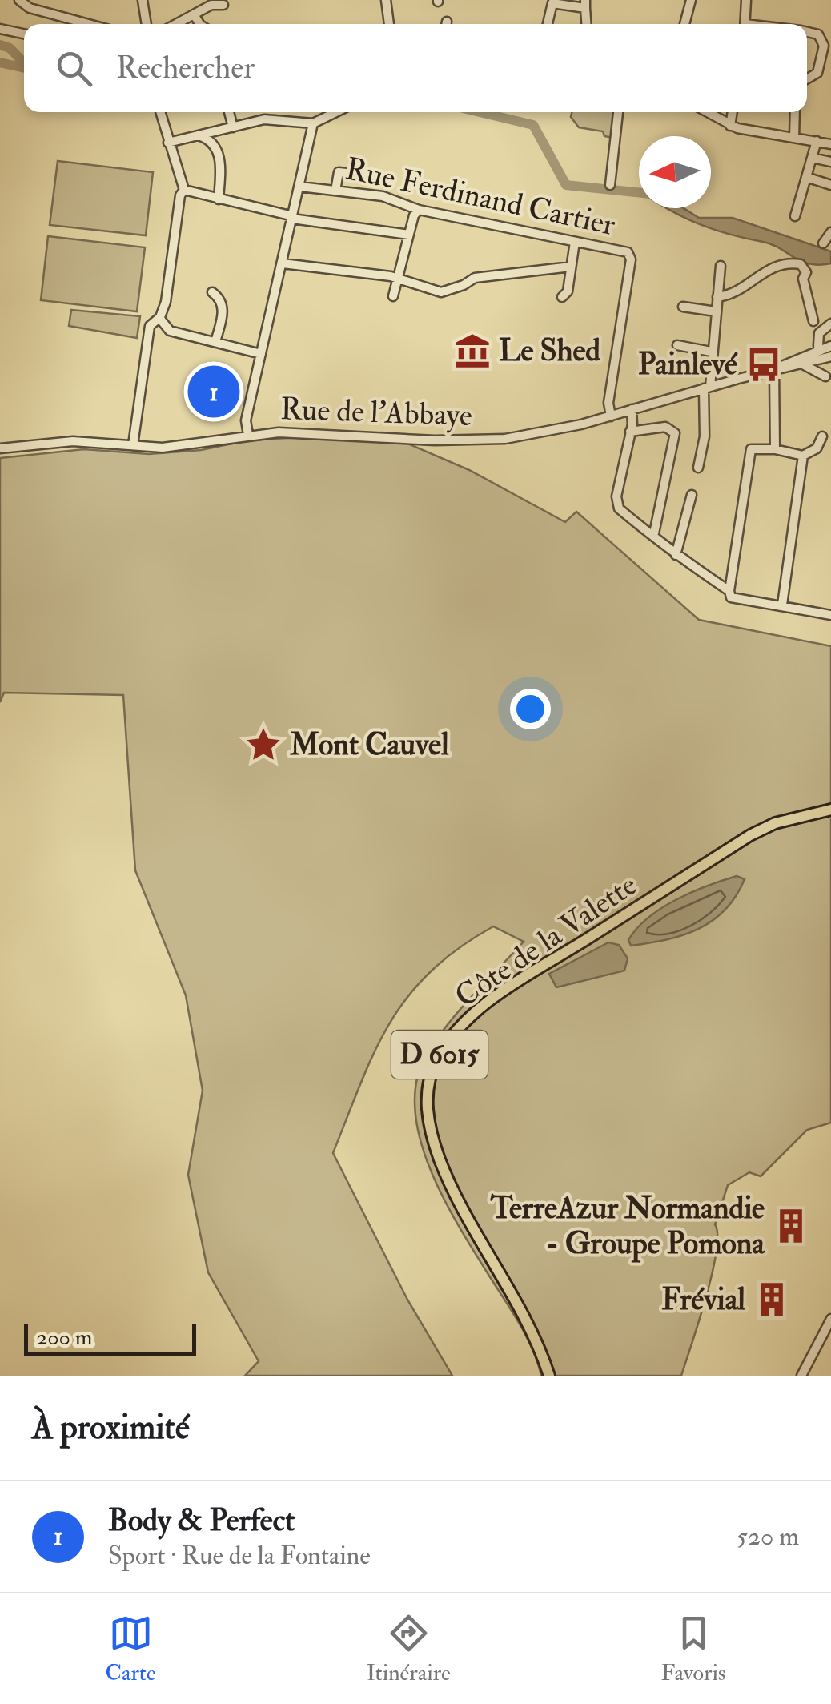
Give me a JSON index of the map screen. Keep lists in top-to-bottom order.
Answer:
{
  "streets": {
    "main road": ["Côte de la Valette", "D 6015"],
    "street": ["Rue Ferdinand Cartier", "Rue de l'Abbaye"]
  },
  "crossings": [
    ["Rue Ferdinand Cartier", "Rue de l'Abbaye"]
  ],
  "places": {
    "museum": ["Le Shed"],
    "bus stop": ["Painlevé"],
    "place": ["Mont Cauvel"],
    "building": ["TerreAzur Normandie - Groupe Pomona", "Frévial"]
  },
  "scale_bar": "200 m",
  "north": "left",
  "page": {
    "search": "Rechercher",
    "pins": "1",
    "scale": "200 m",
    "heading": "À proximité",
    "list": [
      {
        "mark": "1",
        "name": "Body & Perfect",
        "note": "Sport · Rue de la Fontaine",
        "value": "520 m"
      }
    ],
    "nav": ["Carte", "Itinéraire", "Favoris"]
  }
}
